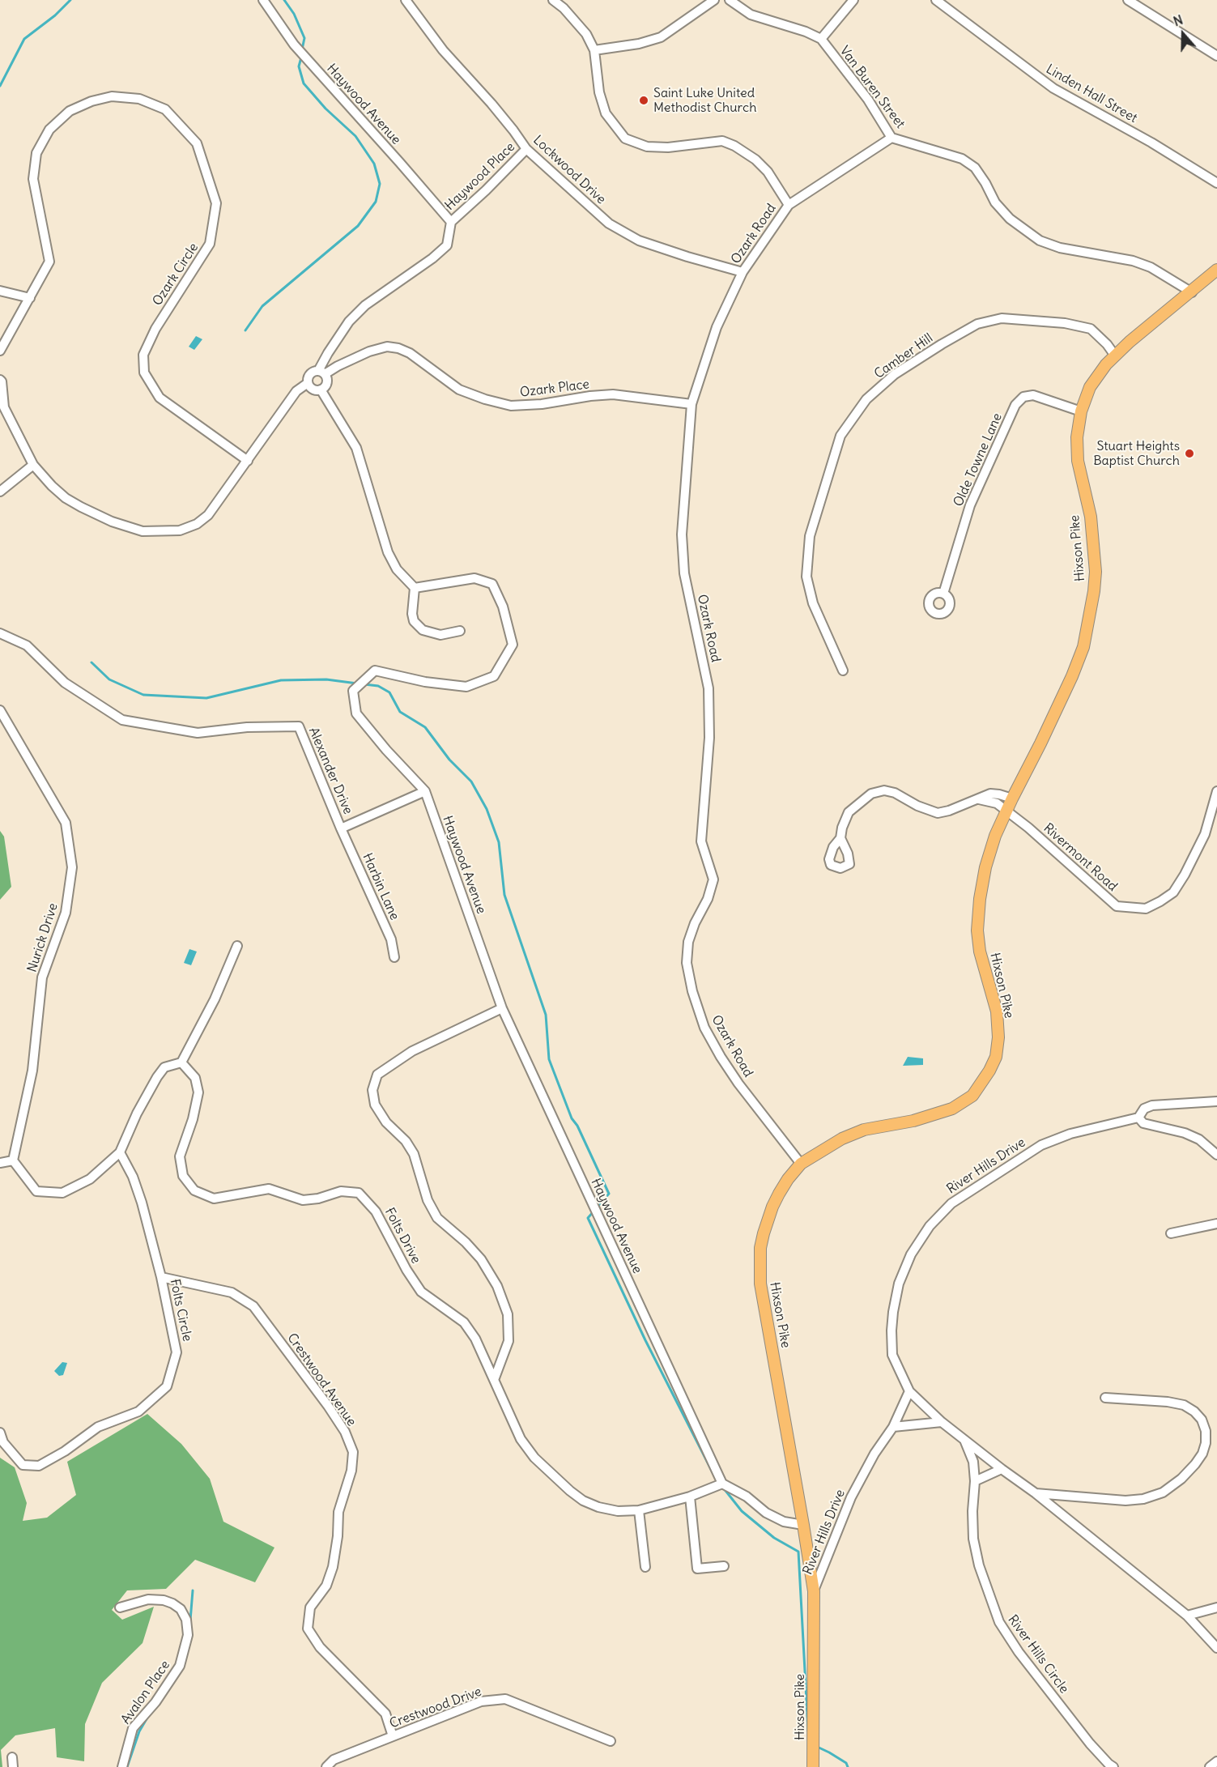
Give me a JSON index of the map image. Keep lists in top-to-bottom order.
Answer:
{
  "streets": {
    "main road": ["Hixson Pike"],
    "street": [
      "Van Buren Street",
      "Linden Hall Street",
      "Haywood Avenue",
      "Lockwood Drive",
      "Haywood Place",
      "Ozark Road",
      "Ozark Circle",
      "Camber Hill",
      "Ozark Place",
      "Olde Towne Lane",
      "Alexander Drive",
      "Rivermont Road",
      "Harbin Lane",
      "Nurick Drive",
      "River Hills Drive",
      "Folts Drive",
      "Folts Circle",
      "Crestwood Avenue",
      "River Hills Circle",
      "Avalon Place",
      "Crestwood Drive"
    ]
  },
  "crossings": [
    ["Van Buren Street", "Ozark Road"],
    ["Van Buren Street", "Hixson Pike"],
    ["Haywood Avenue", "Haywood Place"],
    ["Haywood Avenue", "Alexander Drive"],
    ["Haywood Avenue", "Folts Drive"],
    ["Lockwood Drive", "Haywood Place"],
    ["Lockwood Drive", "Ozark Road"],
    ["Ozark Road", "Ozark Place"],
    ["Ozark Road", "Hixson Pike"],
    ["Camber Hill", "Hixson Pike"],
    ["Olde Towne Lane", "Hixson Pike"],
    ["Hixson Pike", "Rivermont Road"],
    ["Hixson Pike", "River Hills Drive"],
    ["Alexander Drive", "Harbin Lane"],
    ["River Hills Drive", "River Hills Circle"],
    ["Folts Circle", "Crestwood Avenue"],
    ["Crestwood Avenue", "Crestwood Drive"]
  ],
  "places": ["Saint Luke United Methodist Church", "Stuart Heights Baptist Church"],
  "north": "top"
}
